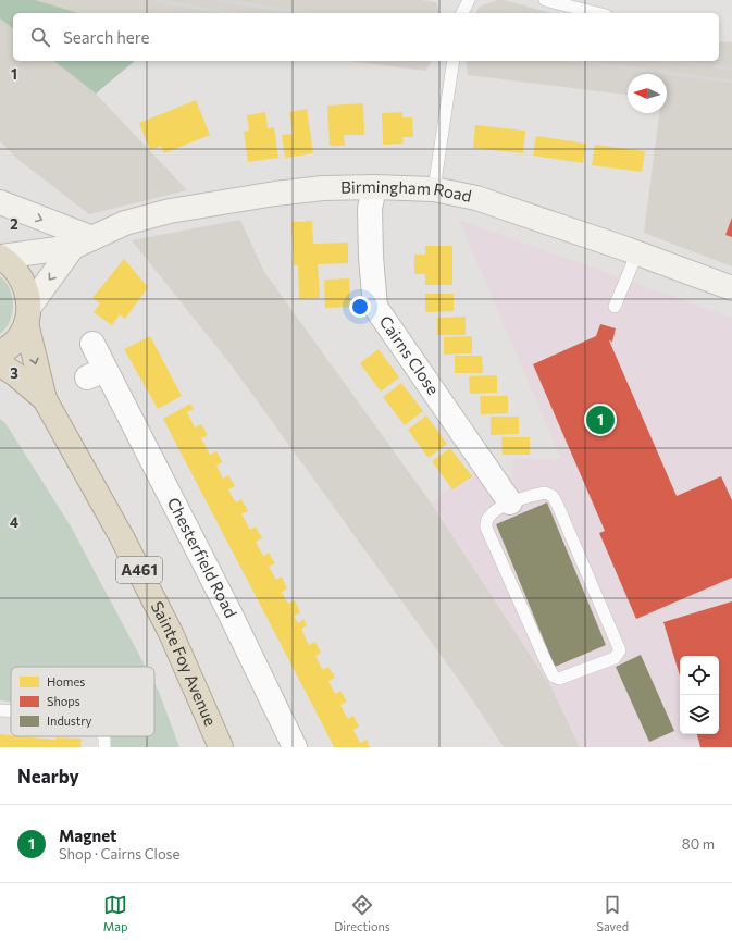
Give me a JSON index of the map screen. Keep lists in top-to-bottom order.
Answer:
{
  "streets": {
    "highway": ["A461", "Sainte Foy Avenue"],
    "street": ["Birmingham Road", "Cairns Close", "Chesterfield Road"]
  },
  "crossings": [
    ["Birmingham Road", "Cairns Close"],
    ["Birmingham Road", "Sainte Foy Avenue"]
  ],
  "legend": ["Homes", "Shops", "Industry"],
  "north": "left",
  "page": {
    "search": "Search here",
    "pins": "1",
    "heading": "Nearby",
    "list": [
      {
        "mark": "1",
        "name": "Magnet",
        "note": "Shop · Cairns Close",
        "value": "80 m"
      }
    ],
    "nav": ["Map", "Directions", "Saved"]
  },
  "grid": {
    "rows": [
      "1",
      "2",
      "3",
      "4"
    ]
  }
}
